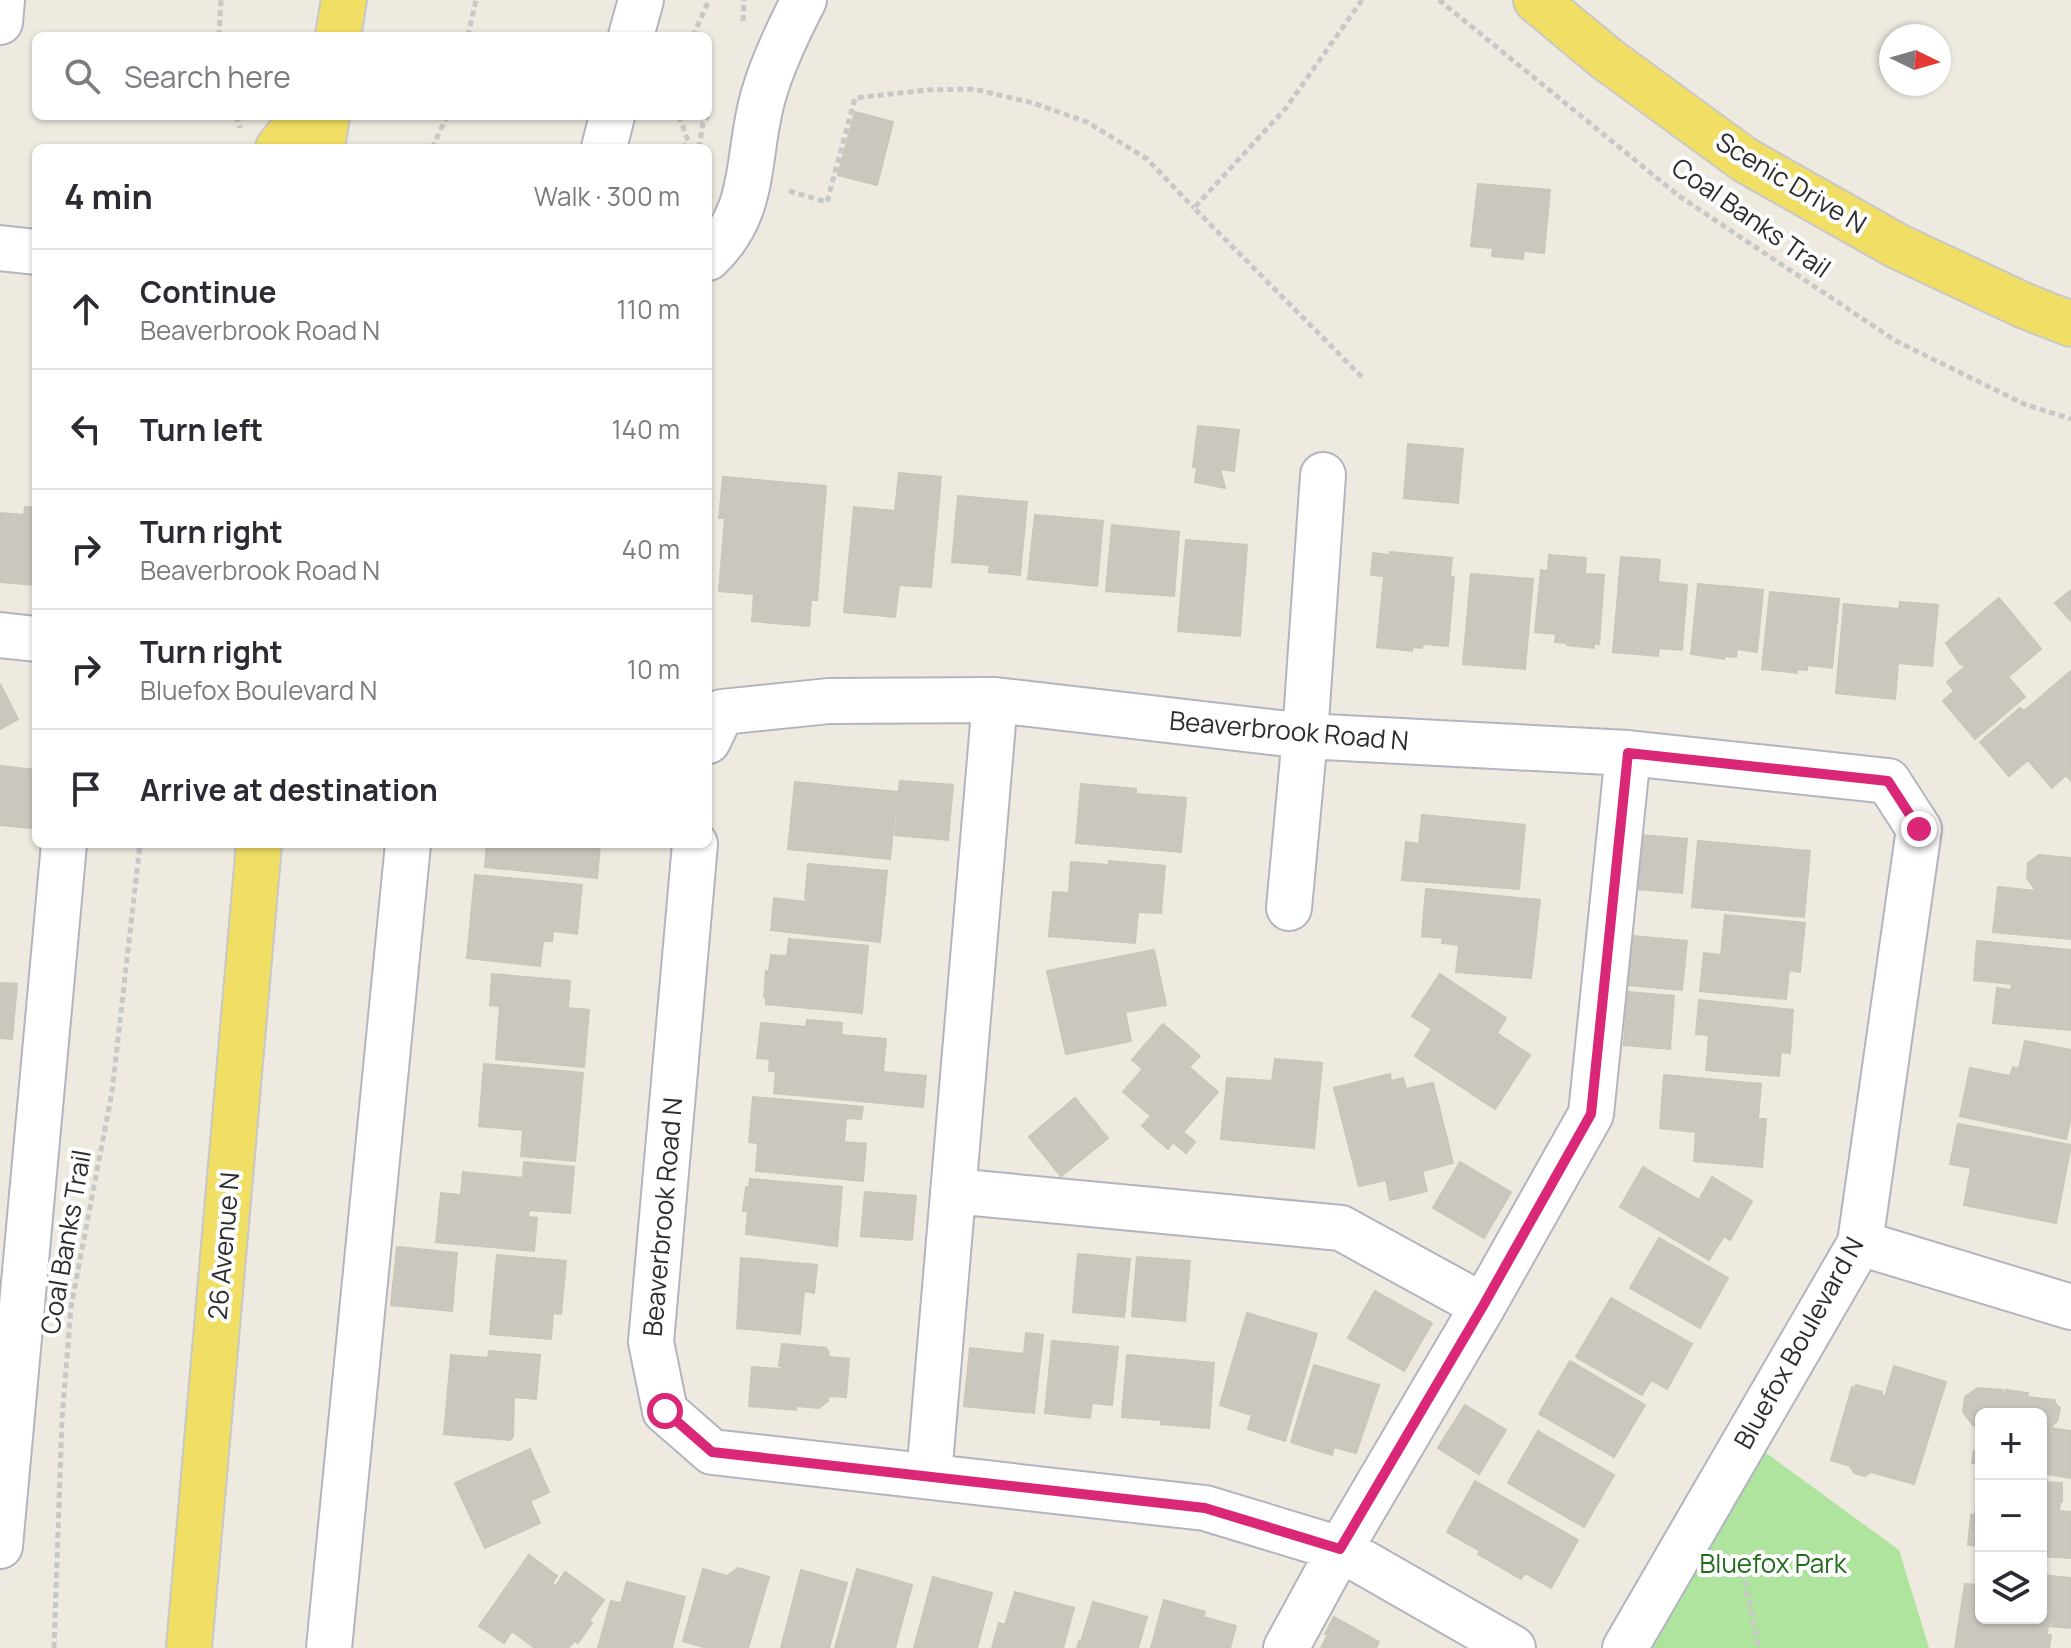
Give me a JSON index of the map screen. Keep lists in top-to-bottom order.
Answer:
{
  "streets": {
    "main road": ["Scenic Drive N", "26 Avenue N"],
    "street": ["Beaverbrook Road N", "Bluefox Boulevard N"],
    "path": ["Coal Banks Trail"]
  },
  "crossings": [
    ["Beaverbrook Road N", "Bluefox Boulevard N"]
  ],
  "parks": ["Bluefox Park"],
  "north": "right",
  "page": {
    "search": "Search here",
    "heading": ["4 min", "Walk · 300 m"],
    "list": [
      ["Continue", "Beaverbrook Road N", "110 m"],
      ["Turn left", "140 m"],
      ["Turn right", "Beaverbrook Road N", "40 m"],
      ["Turn right", "Bluefox Boulevard N", "10 m"],
      "Arrive at destination"
    ],
    "map_buttons": ["+", "−"]
  }
}
